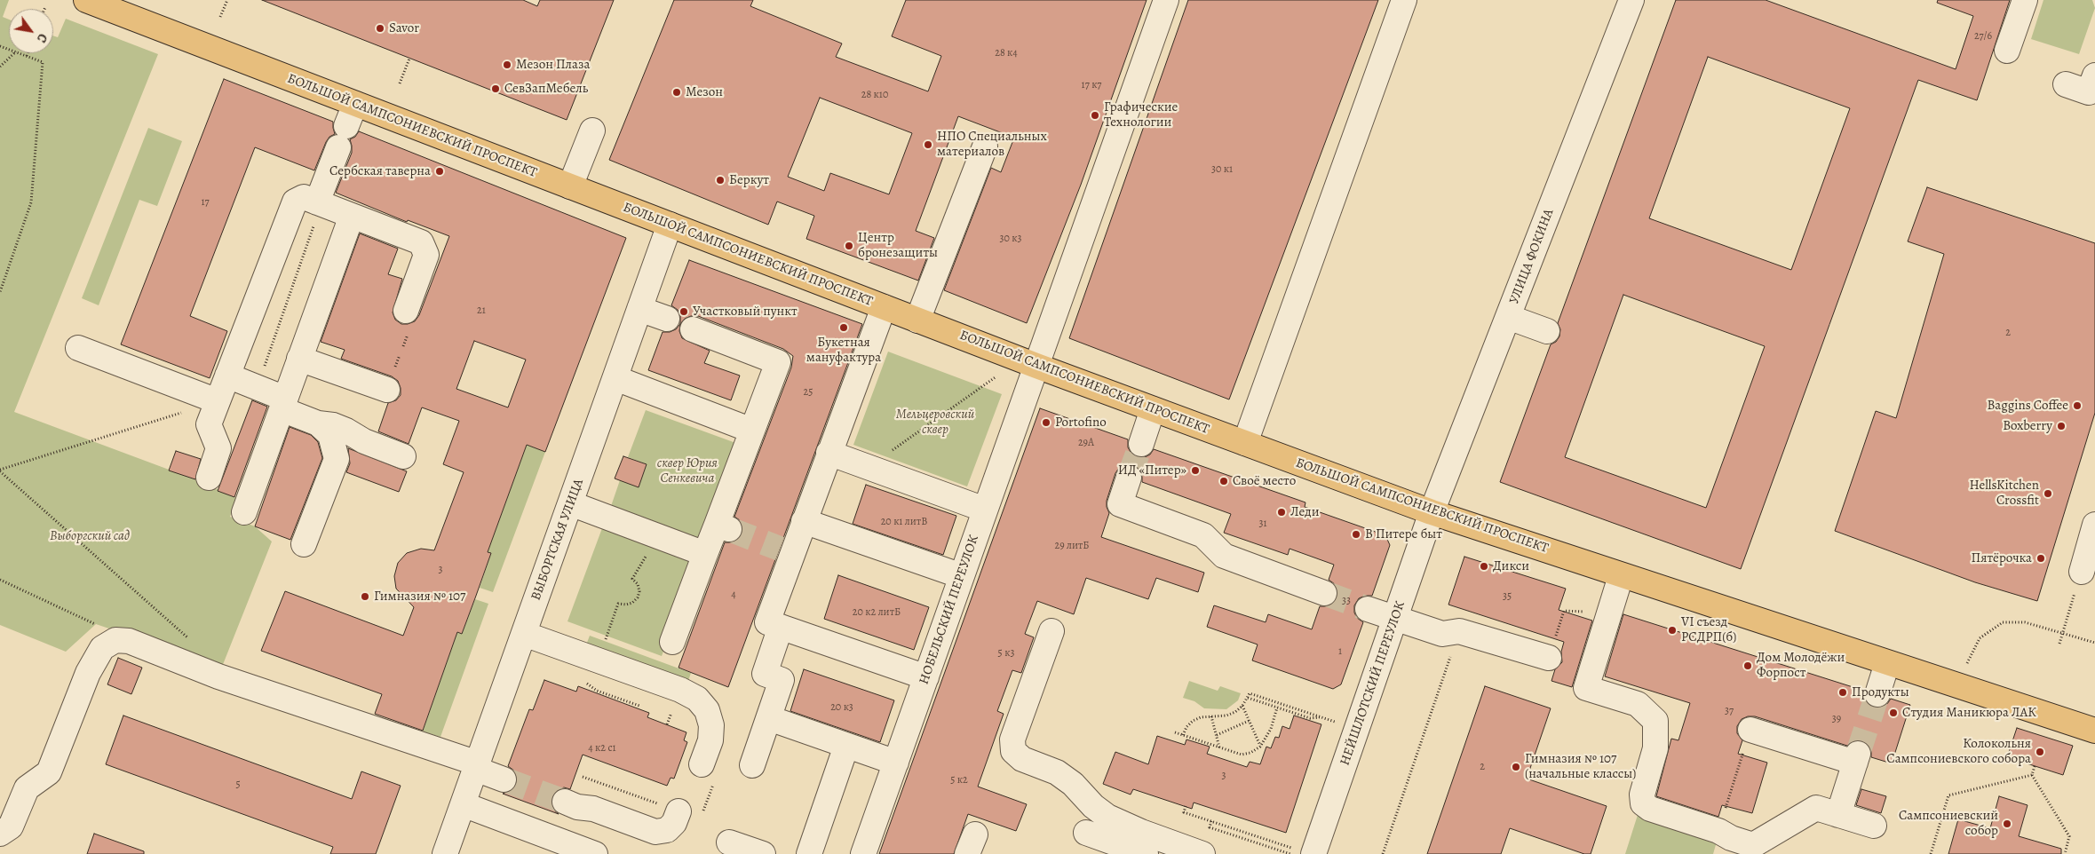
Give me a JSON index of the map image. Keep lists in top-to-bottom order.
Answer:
{
  "streets": {
    "main road": ["БОЛЬШОЙ САМПСОНИЕВСКИЙ ПРОСПЕКТ"],
    "street": [
      "УЛИЦА ФОКИНА",
      "ВЫБОРГСКАЯ УЛИЦА",
      "НОБЕЛЬСКИЙ ПЕРЕУЛОК",
      "НЕЙШЛОТСКИЙ ПЕРЕУЛОК"
    ]
  },
  "crossings": [
    ["БОЛЬШОЙ САМПСОНИЕВСКИЙ ПРОСПЕКТ", "УЛИЦА ФОКИНА"],
    ["БОЛЬШОЙ САМПСОНИЕВСКИЙ ПРОСПЕКТ", "ВЫБОРГСКАЯ УЛИЦА"],
    ["БОЛЬШОЙ САМПСОНИЕВСКИЙ ПРОСПЕКТ", "НОБЕЛЬСКИЙ ПЕРЕУЛОК"],
    ["БОЛЬШОЙ САМПСОНИЕВСКИЙ ПРОСПЕКТ", "НЕЙШЛОТСКИЙ ПЕРЕУЛОК"],
    ["УЛИЦА ФОКИНА", "НЕЙШЛОТСКИЙ ПЕРЕУЛОК"]
  ],
  "parks": ["Мельцеровский сквер", "сквер Юрия Сенкевича", "Выборгский сад"],
  "places": [
    "Savor",
    "Мезон Плаза",
    "СевЗапМебель",
    "Мезон",
    "Графические Технологии",
    "НПО Специальных материалов",
    "Сербская таверна",
    "Беркут",
    "Центр бронезащиты",
    "Участковый пункт",
    "Букетная мануфактура",
    "Baggins Coffee",
    "Portofino",
    "Boxberry",
    "ИД «Питер»",
    "Своё место",
    "HellsKitchen Crossfit",
    "Леди",
    "В Питере быт",
    "Пятёрочка",
    "Дикси",
    "Гимназия № 107",
    "VI съезд РСДРП(б)",
    "Дом Молодёжи Форпост",
    "Продукты",
    "Студия Маникюра ЛАК",
    "Колокольня Сампсониевского собора",
    "Гимназия № 107 (начальные классы)",
    "Сампсониевский собор"
  ],
  "house_numbers": [
    "27/6",
    "28 к4",
    "17 к7",
    "28 к10",
    "30 к1",
    "17",
    "30 к3",
    "21",
    "2",
    "25",
    "29А",
    "20 к1 литВ",
    "31",
    "29 литБ",
    "3",
    "4",
    "35",
    "33",
    "20 к2 литБ",
    "1",
    "5 к3",
    "20 к3",
    "37",
    "39",
    "4 к2 с1",
    "2",
    "3",
    "5 к2",
    "5"
  ],
  "north": "bottom right"
}
